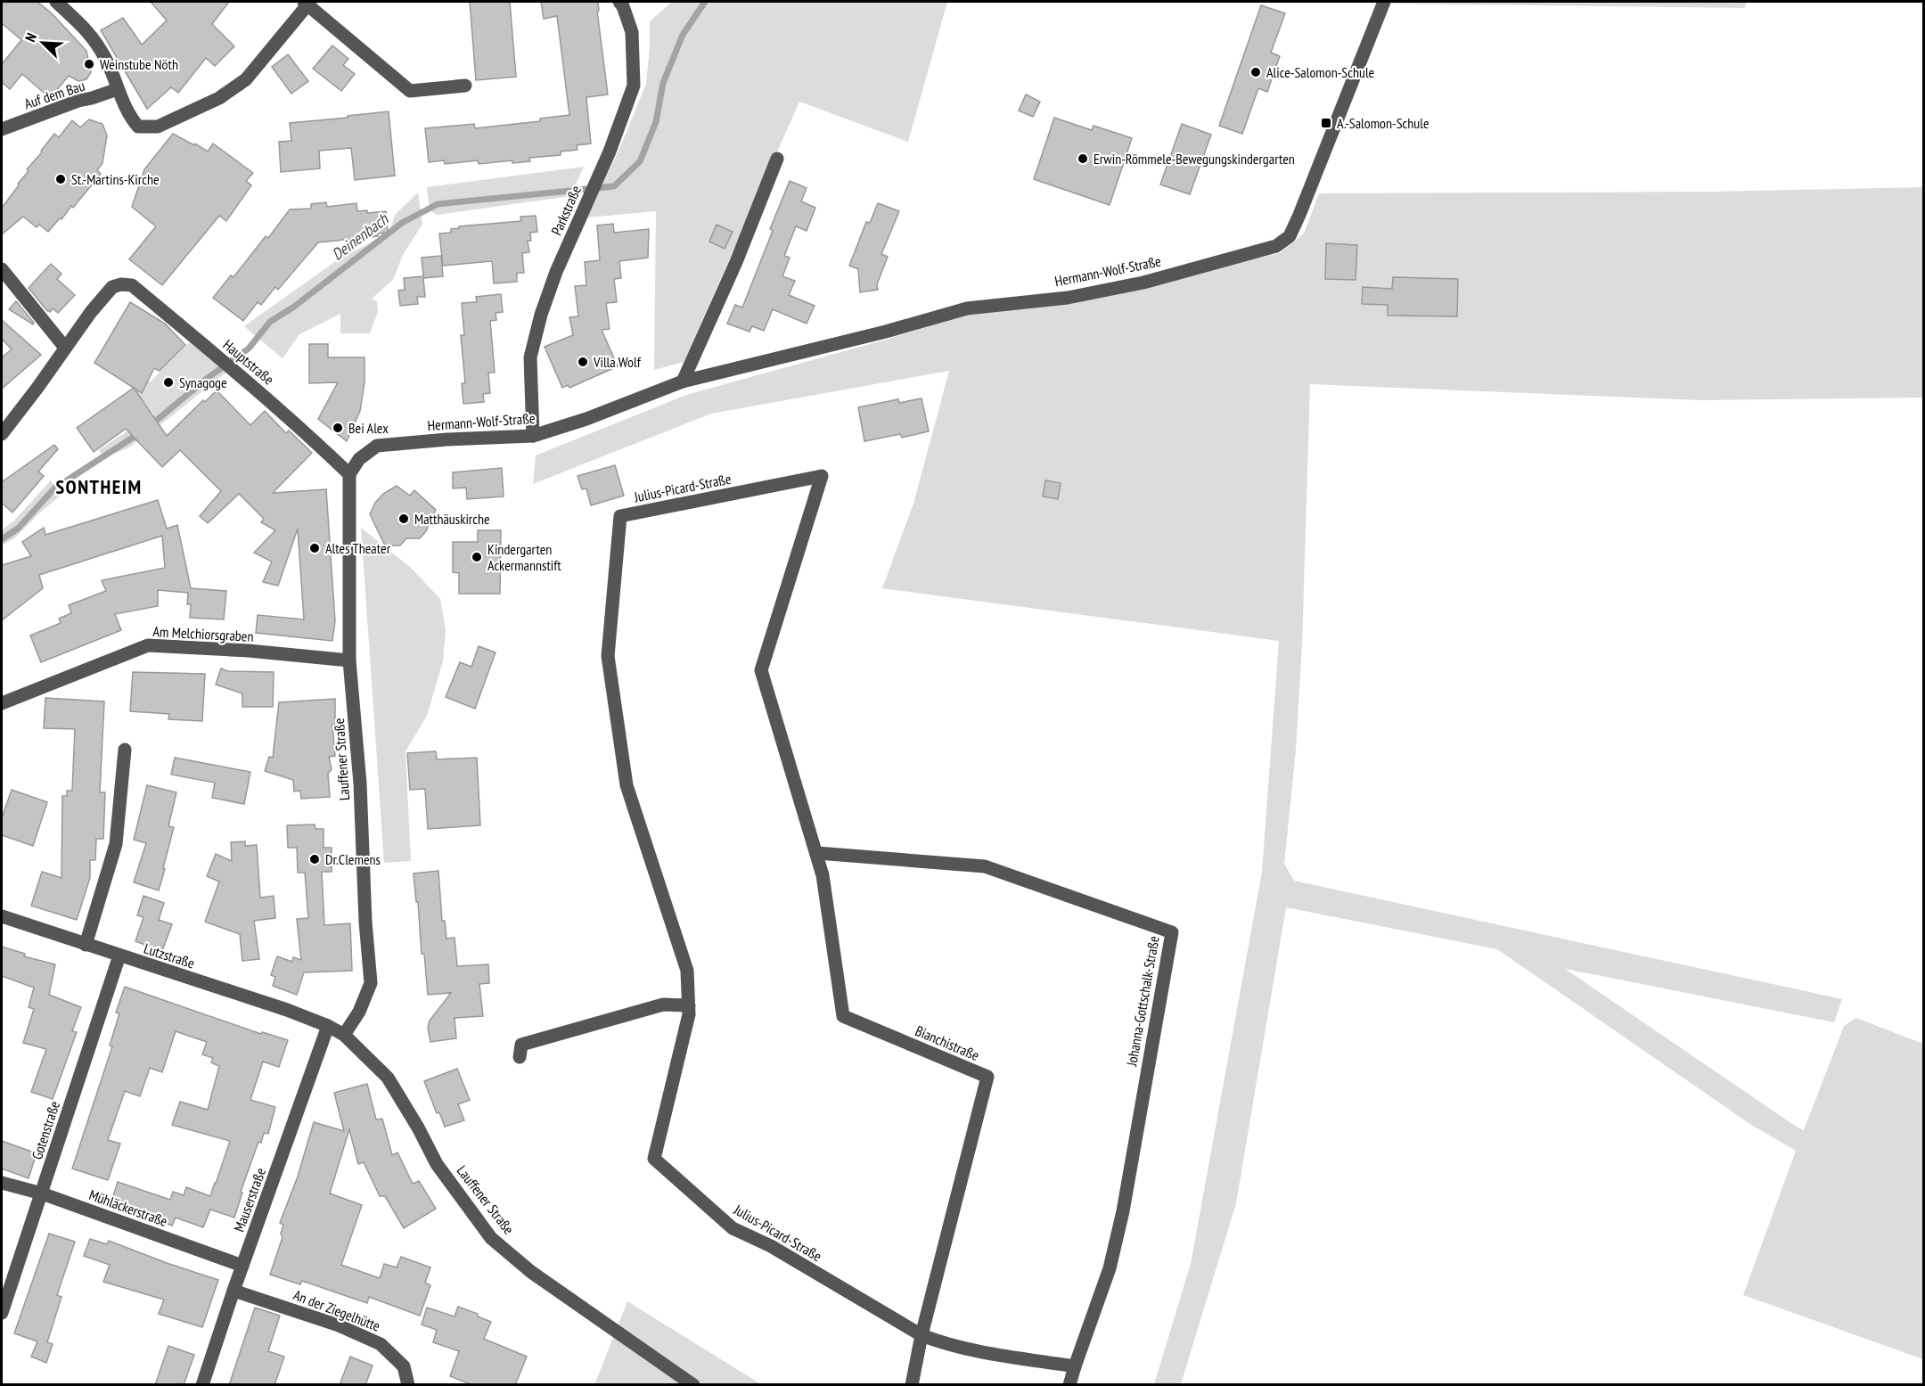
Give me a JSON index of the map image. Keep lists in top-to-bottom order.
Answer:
{
  "streets": {
    "street": [
      "Auf dem Bau",
      "Parkstraße",
      "Hermann-Wolf-Straße",
      "Hauptstraße",
      "Julius-Picard-Straße",
      "Am Melchiorsgraben",
      "Lauffener Straße",
      "Lutzstraße",
      "Johanna-Gottschalk-Straße",
      "Bianchistraße",
      "Gotenstraße",
      "Mauserstraße",
      "Mühläckerstraße",
      "An der Ziegelhütte"
    ]
  },
  "crossings": [
    ["Parkstraße", "Hermann-Wolf-Straße"],
    ["Hermann-Wolf-Straße", "Hauptstraße"],
    ["Hermann-Wolf-Straße", "Lauffener Straße"],
    ["Hauptstraße", "Lauffener Straße"],
    ["Julius-Picard-Straße", "Johanna-Gottschalk-Straße"],
    ["Julius-Picard-Straße", "Bianchistraße"],
    ["Am Melchiorsgraben", "Lauffener Straße"],
    ["Lauffener Straße", "Lutzstraße"],
    ["Lauffener Straße", "Mauserstraße"],
    ["Lutzstraße", "Gotenstraße"],
    ["Lutzstraße", "Mauserstraße"],
    ["Johanna-Gottschalk-Straße", "Bianchistraße"],
    ["Gotenstraße", "Mühläckerstraße"],
    ["Mauserstraße", "Mühläckerstraße"],
    ["Mauserstraße", "An der Ziegelhütte"]
  ],
  "districts": ["SONTHEIM"],
  "water": ["Deinenbach"],
  "places": {
    "other": [
      "Weinstube Nöth",
      "Alice-Salomon-Schule",
      "Erwin-Römmele-Bewegungskindergarten",
      "St.-Martins-Kirche",
      "Villa Wolf",
      "Synagoge",
      "Bei Alex",
      "Matthäuskirche",
      "Altes Theater",
      "Kindergarten Ackermannstift",
      "Dr.Clemens"
    ],
    "transit": ["A.-Salomon-Schule"]
  },
  "north": "top left"
}
